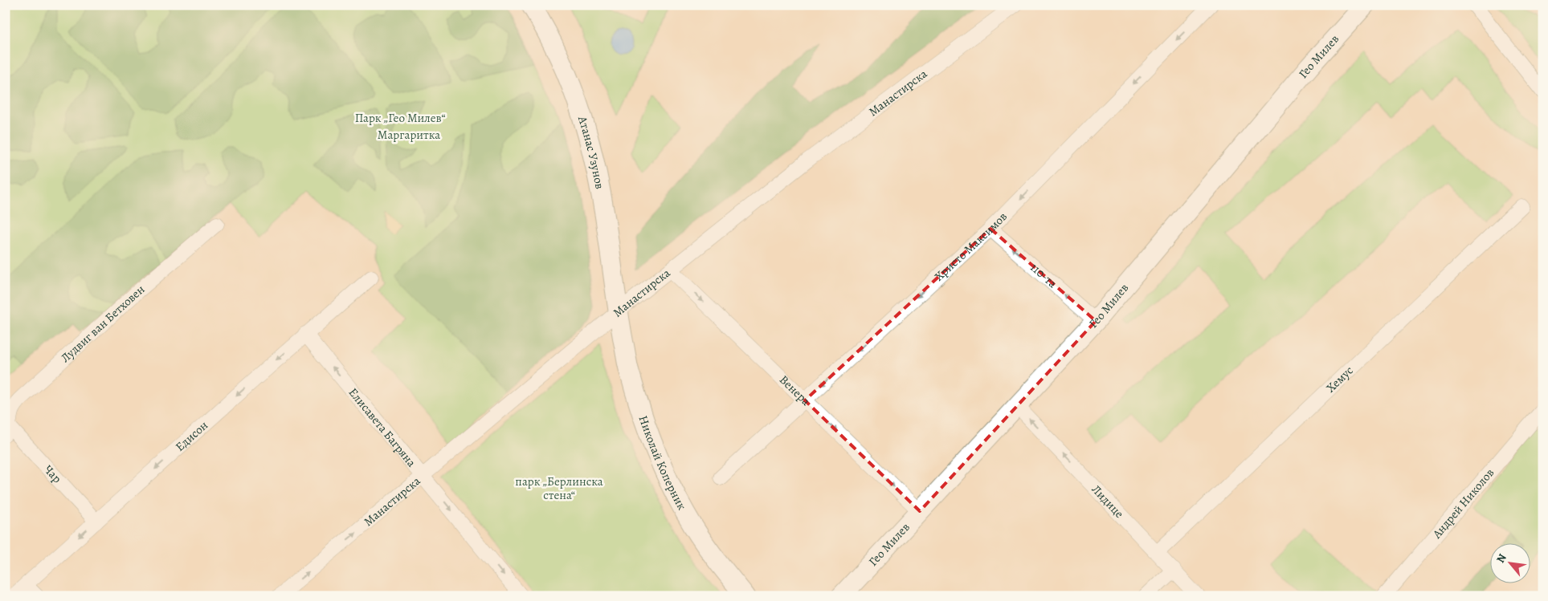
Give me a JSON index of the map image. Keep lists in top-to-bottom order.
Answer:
{
  "streets": {
    "street": [
      "Гео Милев",
      "Манастирска",
      "Атанас Узунов",
      "Христо Максимов",
      "110-та",
      "Лудвиг ван Бетховен",
      "Хемус",
      "Венера",
      "Елисавета Багряна",
      "Едисон",
      "Николай Коперник",
      "Чар",
      "Лидице",
      "Андрей Николов"
    ]
  },
  "crossings": [
    ["Гео Милев", "110-та"],
    ["Гео Милев", "Венера"],
    ["Гео Милев", "Лидице"],
    ["Манастирска", "Атанас Узунов"],
    ["Манастирска", "Венера"],
    ["Манастирска", "Елисавета Багряна"],
    ["Манастирска", "Николай Коперник"],
    ["Атанас Узунов", "Николай Коперник"],
    ["Христо Максимов", "110-та"],
    ["Христо Максимов", "Венера"],
    ["Лудвиг ван Бетховен", "Чар"],
    ["Хемус", "Лидице"],
    ["Елисавета Багряна", "Едисон"],
    ["Едисон", "Чар"]
  ],
  "one_way": [
    "Христо Максимов",
    "110-та",
    "Венера",
    "Едисон",
    "Лидице"
  ],
  "parks": ["Парк „Гео Милев“", "Маргаритка", "парк „Берлинска стена“"],
  "north": "top left"
}
